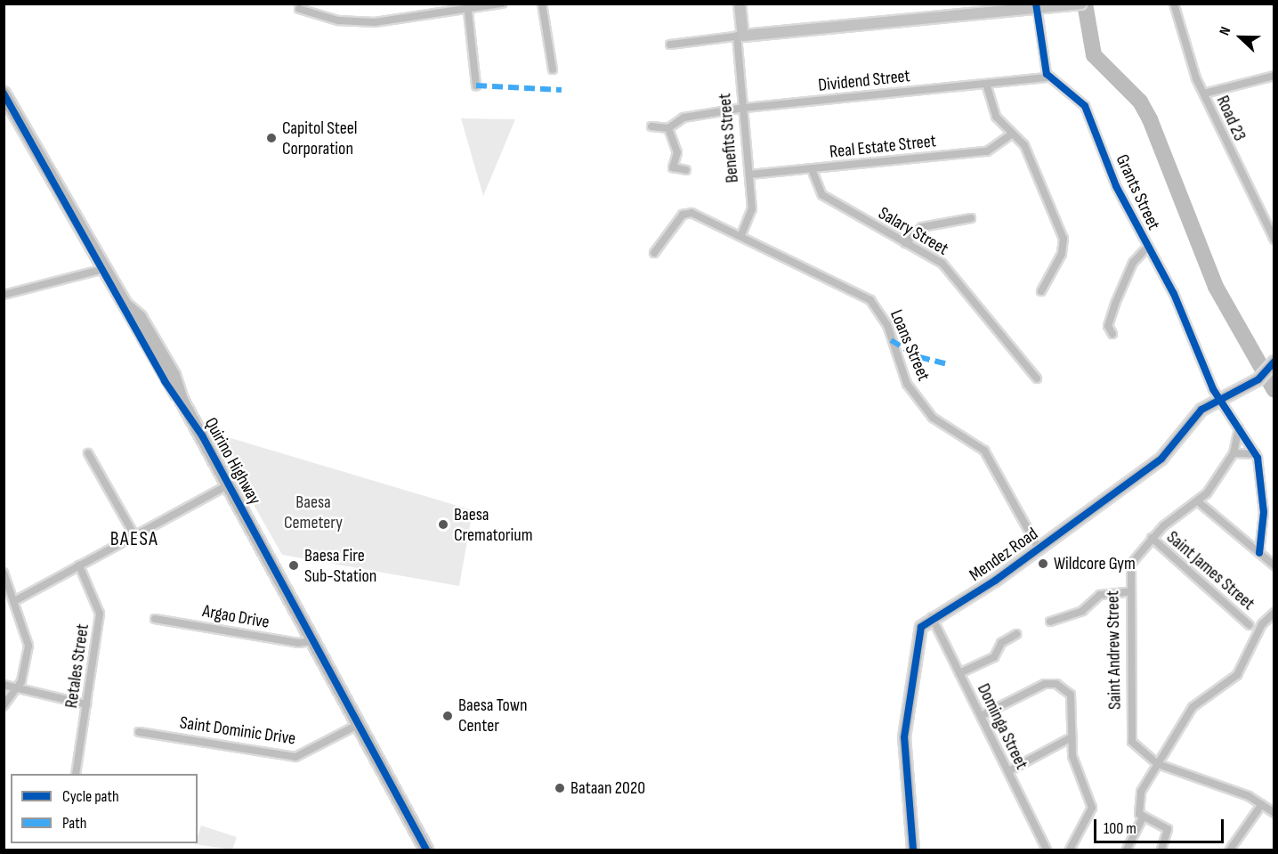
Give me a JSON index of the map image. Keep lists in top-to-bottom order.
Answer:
{
  "streets": {
    "main road": ["Quirino Highway"],
    "street": [
      "Dividend Street",
      "Road 23",
      "Benefits Street",
      "Real Estate Street",
      "Grants Street",
      "Salary Street",
      "Loans Street",
      "Mendez Road",
      "Saint James Street",
      "Argao Drive",
      "Saint Andrew Street",
      "Retales Street",
      "Dominga Street",
      "Saint Dominic Drive"
    ]
  },
  "crossings": [
    ["Dividend Street", "Benefits Street"],
    ["Dividend Street", "Grants Street"],
    ["Benefits Street", "Real Estate Street"],
    ["Benefits Street", "Loans Street"],
    ["Real Estate Street", "Salary Street"],
    ["Grants Street", "Mendez Road"],
    ["Grants Street", "Saint Andrew Street"],
    ["Loans Street", "Mendez Road"],
    ["Quirino Highway", "Argao Drive"],
    ["Quirino Highway", "Saint Dominic Drive"],
    ["Mendez Road", "Dominga Street"],
    ["Saint James Street", "Saint Andrew Street"]
  ],
  "districts": ["BAESA"],
  "parks": ["Baesa Cemetery"],
  "places": [
    "Capitol Steel Corporation",
    "Baesa Crematorium",
    "Wildcore Gym",
    "Baesa Fire Sub-Station",
    "Baesa Town Center",
    "Bataan 2020"
  ],
  "legend": ["Cycle path", "Path"],
  "scale_bar": "100 m",
  "north": "left"
}
